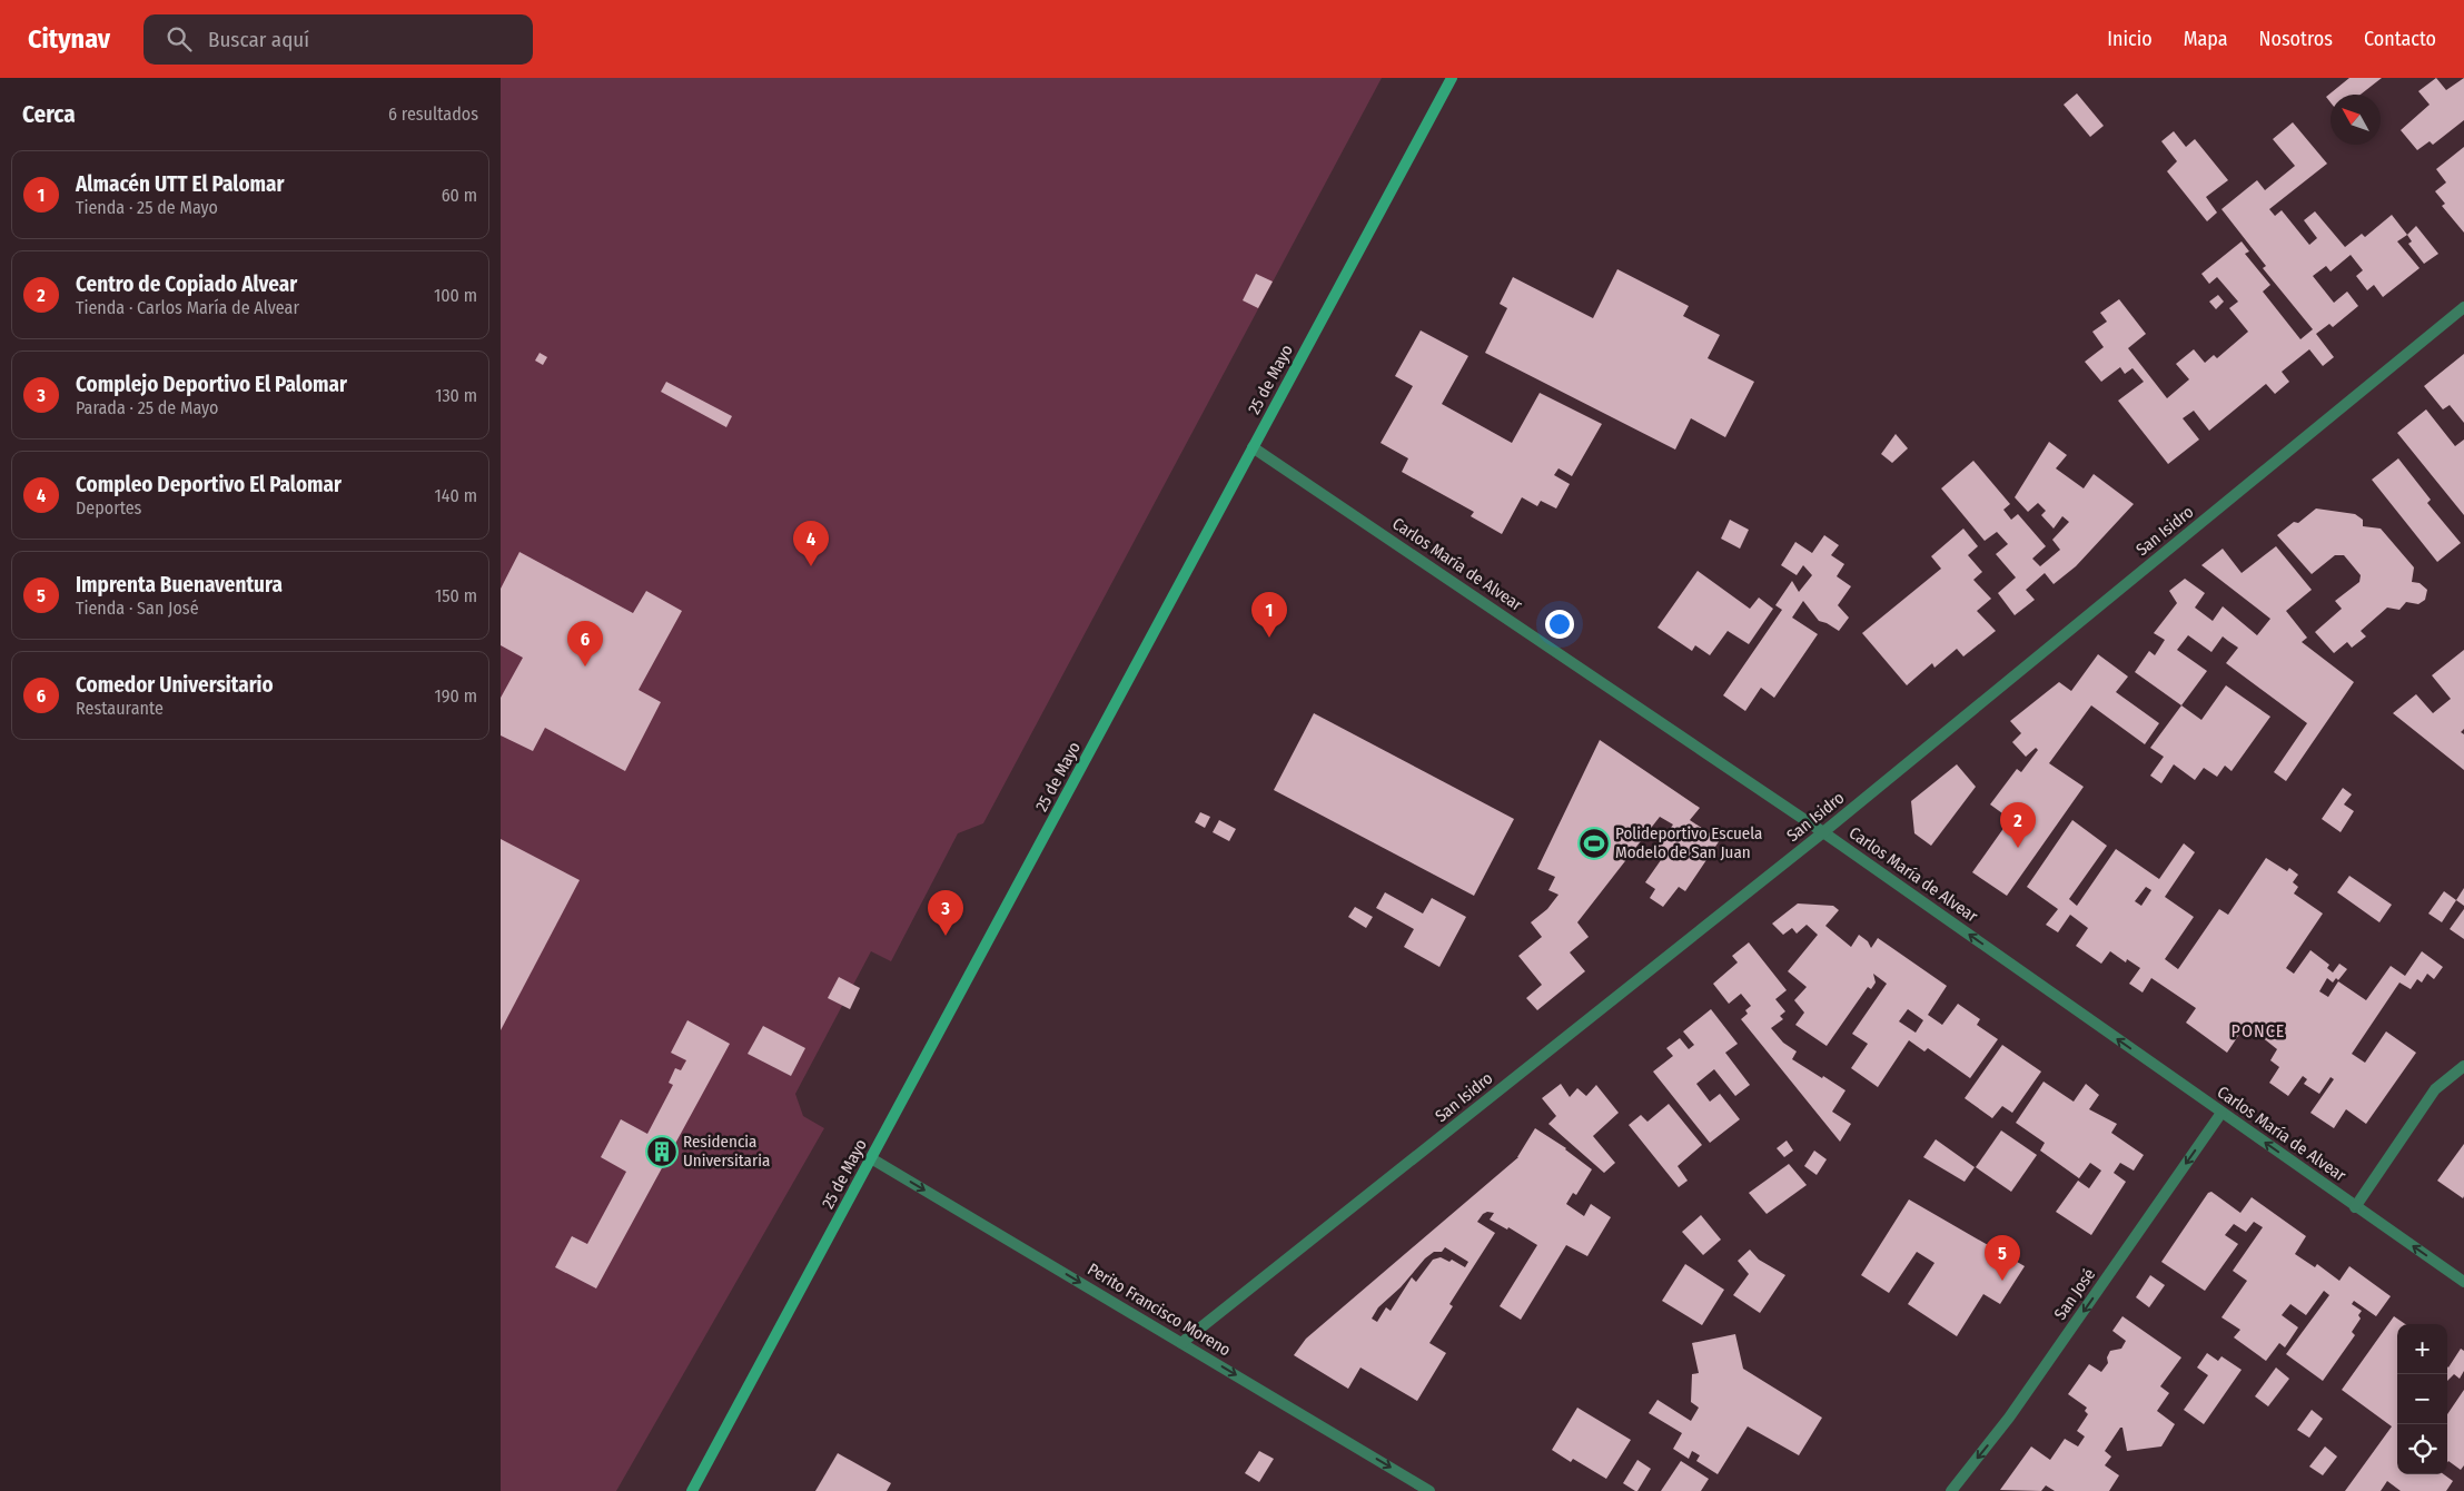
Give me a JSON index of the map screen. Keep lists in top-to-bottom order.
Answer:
{
  "streets": {
    "street": [
      "25 de Mayo",
      "San Isidro",
      "Carlos María de Alvear",
      "San José",
      "Perito Francisco Moreno"
    ]
  },
  "crossings": [
    ["25 de Mayo", "Carlos María de Alvear"],
    ["25 de Mayo", "Perito Francisco Moreno"],
    ["San Isidro", "Carlos María de Alvear"],
    ["San Isidro", "Perito Francisco Moreno"],
    ["Carlos María de Alvear", "San José"]
  ],
  "one_way": ["Carlos María de Alvear", "San José", "Perito Francisco Moreno"],
  "districts": ["PONCE"],
  "places": {
    "sports": ["Polideportivo Escuela Modelo de San Juan"],
    "building": ["Residencia Universitaria"]
  },
  "north": "top left",
  "page": {
    "header": "Citynav",
    "search": "Buscar aquí",
    "nav": [
      "Inicio",
      "Mapa",
      "Nosotros",
      "Contacto"
    ],
    "heading": ["Cerca", "6 resultados"],
    "list": [
      {
        "mark": "1",
        "name": "Almacén UTT El Palomar",
        "note": "Tienda · 25 de Mayo",
        "value": "60 m"
      },
      {
        "mark": "2",
        "name": "Centro de Copiado Alvear",
        "note": "Tienda · Carlos María de Alvear",
        "value": "100 m"
      },
      {
        "mark": "3",
        "name": "Complejo Deportivo El Palomar",
        "note": "Parada · 25 de Mayo",
        "value": "130 m"
      },
      {
        "mark": "4",
        "name": "Compleo Deportivo El Palomar",
        "note": "Deportes",
        "value": "140 m"
      },
      {
        "mark": "5",
        "name": "Imprenta Buenaventura",
        "note": "Tienda · San José",
        "value": "150 m"
      },
      {
        "mark": "6",
        "name": "Comedor Universitario",
        "note": "Restaurante",
        "value": "190 m"
      }
    ],
    "pins": [
      "4",
      "1",
      "6",
      "2",
      "3",
      "5"
    ],
    "map_buttons": ["+", "−"]
  }
}
